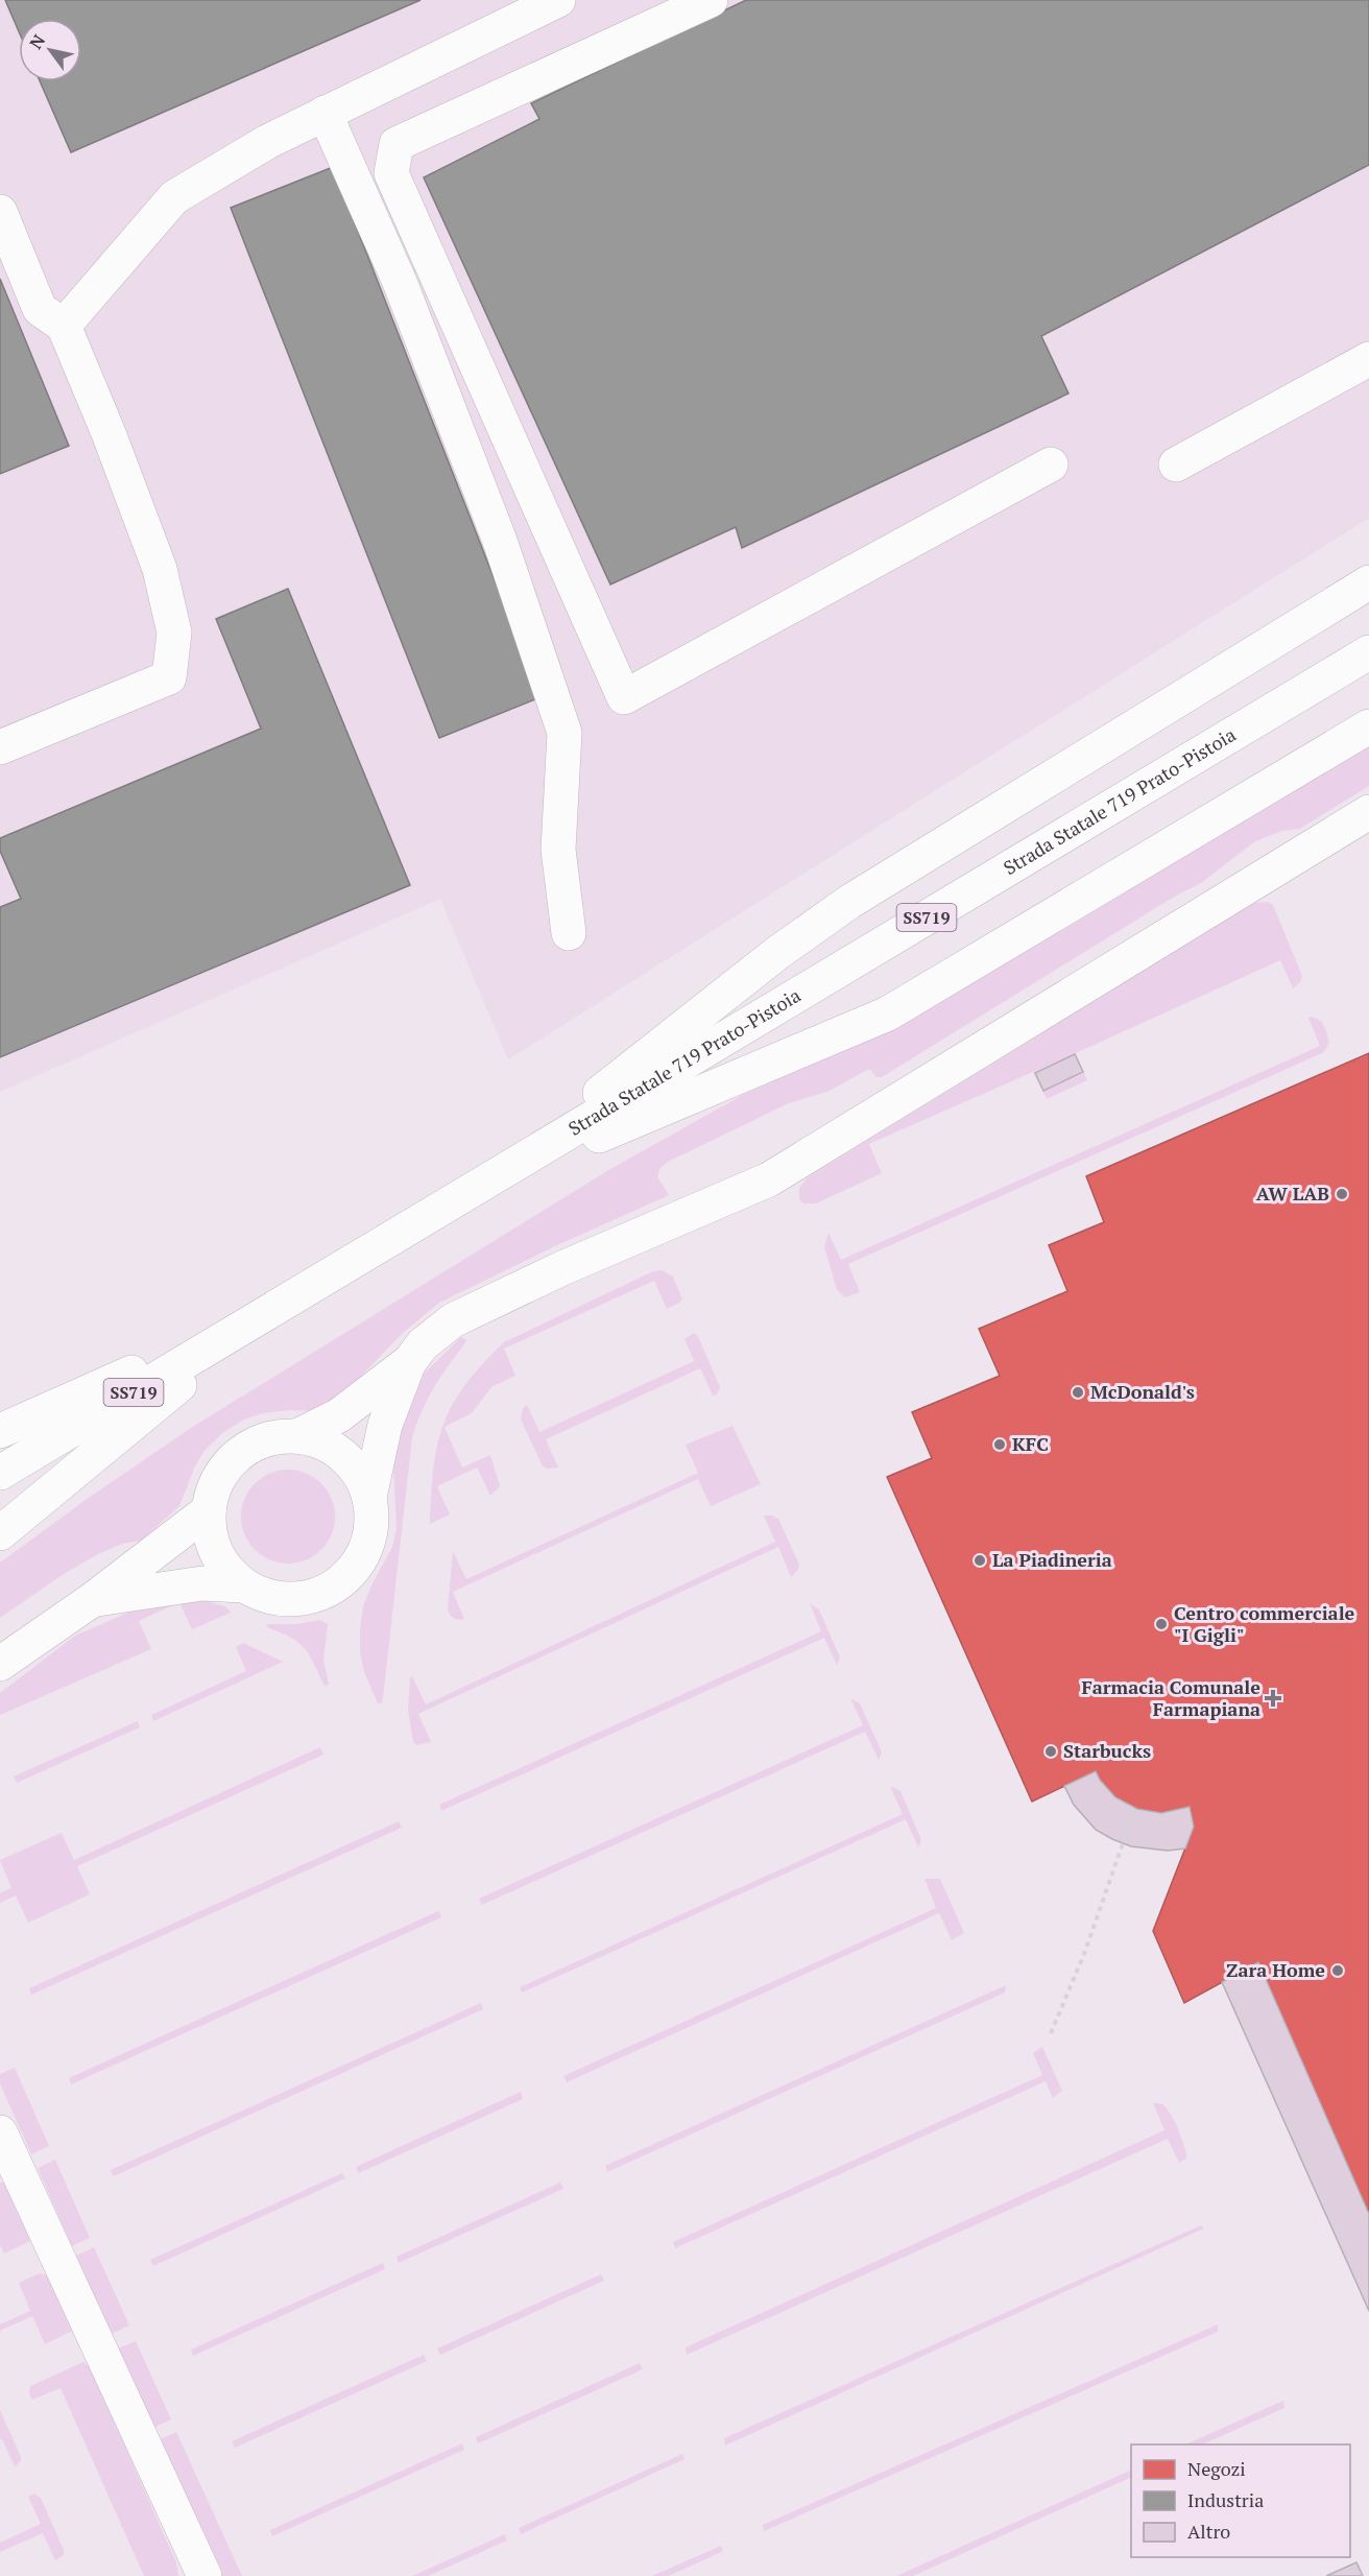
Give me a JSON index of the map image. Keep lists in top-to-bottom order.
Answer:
{
  "streets": {
    "main road": ["Strada Statale 719 Prato-Pistoia", "SS719"]
  },
  "places": {
    "other": [
      "AW LAB",
      "McDonald's",
      "KFC",
      "La Piadineria",
      "Centro commerciale \"I Gigli\"",
      "Starbucks",
      "Zara Home"
    ],
    "health": ["Farmacia Comunale Farmapiana"]
  },
  "legend": ["Negozi", "Industria", "Altro"],
  "north": "top left"
}
